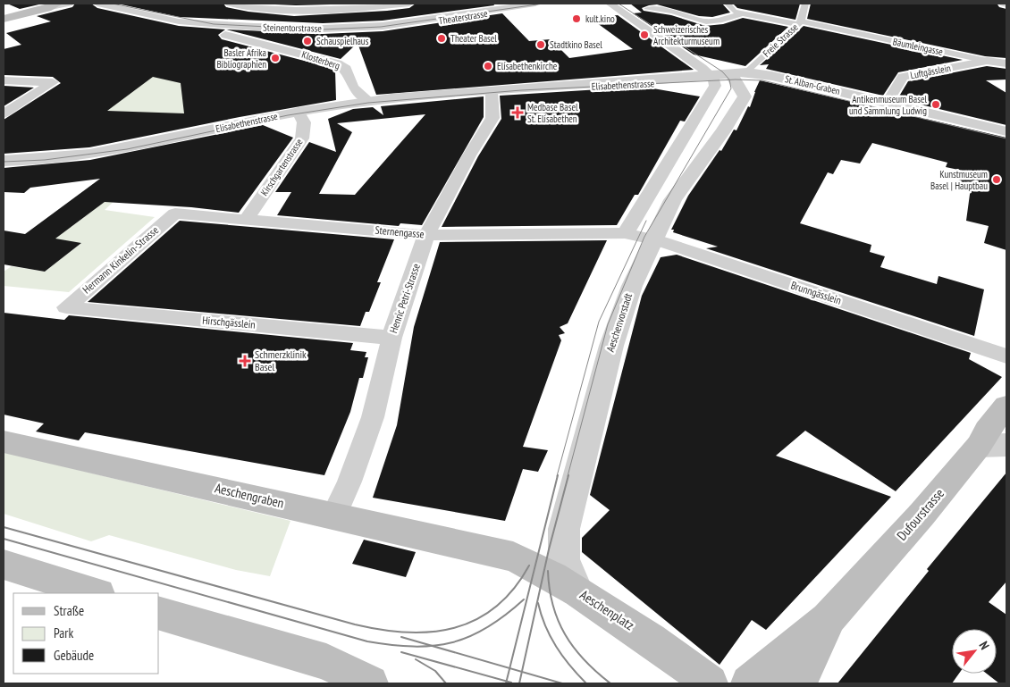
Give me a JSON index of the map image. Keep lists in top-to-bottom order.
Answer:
{
  "streets": {
    "main road": ["Aeschengraben", "Dufourstrasse", "Aeschenplatz"],
    "street": [
      "Theaterstrasse",
      "Steinentorstrasse",
      "Freie Strasse",
      "Bäumleingasse",
      "Klosterberg",
      "Luftgässlein",
      "Elisabethenstrasse",
      "St. Alban-Graben",
      "Kirschgartenstrasse",
      "Sternengasse",
      "Hermann Kinkelin-Strasse",
      "Brunngässlein",
      "Henric Petri-Strasse",
      "Hirschgässlein",
      "Aeschenvorstadt"
    ]
  },
  "crossings": [
    ["Theaterstrasse", "Steinentorstrasse"],
    ["Steinentorstrasse", "Klosterberg"],
    ["Freie Strasse", "Bäumleingasse"],
    ["Freie Strasse", "Elisabethenstrasse"],
    ["Freie Strasse", "St. Alban-Graben"],
    ["Freie Strasse", "Aeschenvorstadt"],
    ["Bäumleingasse", "Luftgässlein"],
    ["Klosterberg", "Elisabethenstrasse"],
    ["Luftgässlein", "St. Alban-Graben"],
    ["Elisabethenstrasse", "St. Alban-Graben"],
    ["Elisabethenstrasse", "Kirschgartenstrasse"],
    ["Elisabethenstrasse", "Henric Petri-Strasse"],
    ["Elisabethenstrasse", "Aeschenvorstadt"],
    ["St. Alban-Graben", "Aeschenvorstadt"],
    ["Kirschgartenstrasse", "Sternengasse"],
    ["Sternengasse", "Hermann Kinkelin-Strasse"],
    ["Sternengasse", "Brunngässlein"],
    ["Sternengasse", "Henric Petri-Strasse"],
    ["Sternengasse", "Aeschenvorstadt"],
    ["Hermann Kinkelin-Strasse", "Hirschgässlein"],
    ["Brunngässlein", "Aeschenvorstadt"],
    ["Henric Petri-Strasse", "Hirschgässlein"],
    ["Henric Petri-Strasse", "Aeschengraben"],
    ["Aeschenvorstadt", "Aeschenplatz"],
    ["Aeschengraben", "Aeschenplatz"]
  ],
  "places": {
    "other": [
      "kult.kino",
      "Schweizerisches Architekturmuseum",
      "Theater Basel",
      "Schauspielhaus",
      "Stadtkino Basel",
      "Basler Afrika Bibliographien",
      "Elisabethenkirche",
      "Antikenmuseum Basel und Sammlung Ludwig",
      "Kunstmuseum Basel | Hauptbau"
    ],
    "health": ["Medbase Basel St. Elisabethen", "Schmerzklinik Basel"]
  },
  "legend": ["Straße", "Park", "Gebäude"],
  "north": "top right"
}
